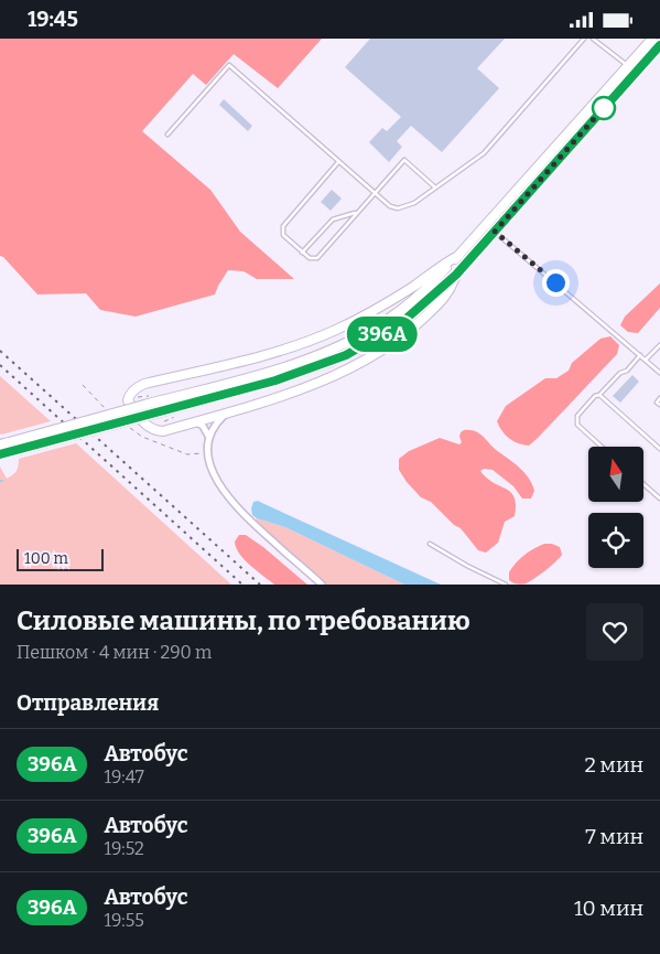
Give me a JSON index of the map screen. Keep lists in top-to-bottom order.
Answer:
{
  "lines": ["bus line 396А"],
  "scale_bar": "100 m",
  "north": "top",
  "page": {
    "status": "19:45",
    "on_map": "396А",
    "scale": "100 m",
    "heading": [
      ["Силовые машины, по требованию", "Пешком · 4 мин · 290 m"],
      "Отправления"
    ],
    "list": [
      {
        "mark": "396А",
        "name": "Автобус",
        "note": "19:47",
        "value": "2 мин"
      },
      {
        "mark": "396А",
        "name": "Автобус",
        "note": "19:52",
        "value": "7 мин"
      },
      {
        "mark": "396А",
        "name": "Автобус",
        "note": "19:55",
        "value": "10 мин"
      }
    ]
  }
}
